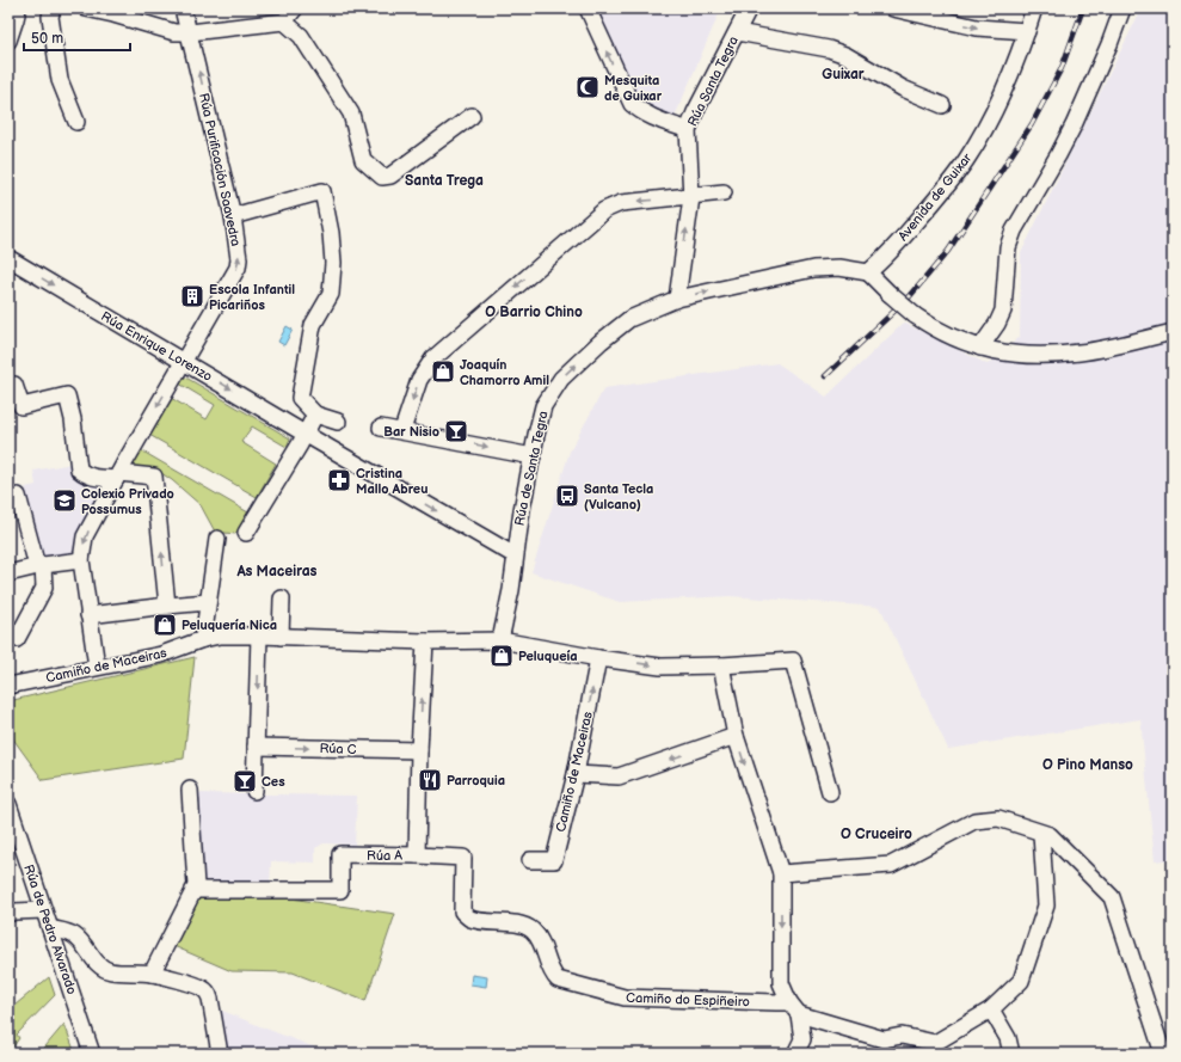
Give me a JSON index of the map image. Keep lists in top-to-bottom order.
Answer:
{
  "streets": {
    "street": [
      "Rúa Santa Tegra",
      "Rúa Purificación Saavedra",
      "Avenida de Guixar",
      "Rúa Enrique Lorenzo",
      "Rúa de Santa Tegra",
      "Camiño de Maceiras",
      "Rúa C",
      "Rúa A",
      "Rúa de Pedro Alvarado",
      "Camiño do Espiñeiro"
    ]
  },
  "crossings": [
    ["Rúa Santa Tegra", "Rúa de Santa Tegra"],
    ["Rúa Purificación Saavedra", "Rúa Enrique Lorenzo"],
    ["Rúa Purificación Saavedra", "Camiño de Maceiras"],
    ["Avenida de Guixar", "Rúa de Santa Tegra"],
    ["Rúa Enrique Lorenzo", "Rúa de Santa Tegra"],
    ["Rúa de Santa Tegra", "Camiño de Maceiras"],
    ["Rúa A", "Camiño do Espiñeiro"]
  ],
  "one_way": ["Rúa C"],
  "districts": [
    "Guixar",
    "Santa Trega",
    "O Barrio Chino",
    "As Maceiras",
    "O Pino Manso",
    "O Cruceiro"
  ],
  "places": {
    "mosque": ["Mesquita de Guixar"],
    "building": ["Escola Infantil Picariños"],
    "shop": ["Joaquín Chamorro Amil", "Peluquería Nica", "Peluqueía"],
    "bar": ["Bar Nisio", "Ces"],
    "pharmacy": ["Cristina Mallo Abreu"],
    "bus stop": ["Santa Tecla (Vulcano)"],
    "school or university": ["Colexio Privado Possumus"],
    "restaurant": ["Parroquia"]
  },
  "scale_bar": "50 m"
}
